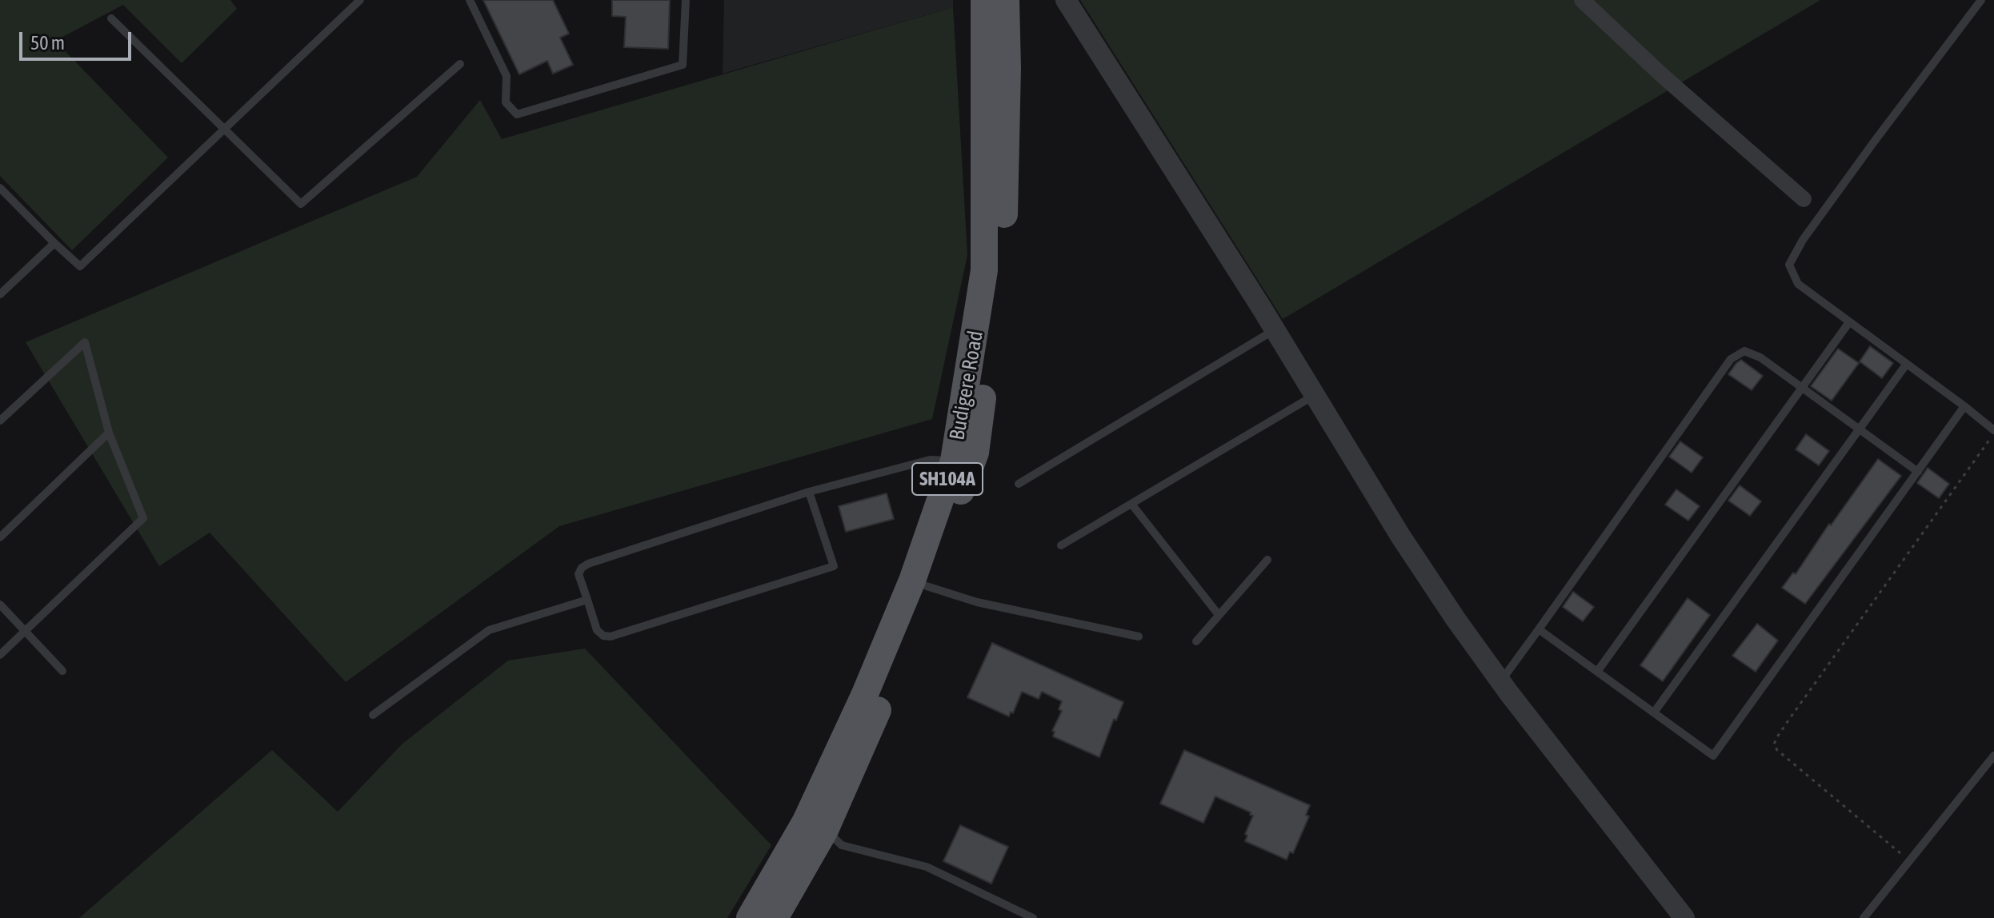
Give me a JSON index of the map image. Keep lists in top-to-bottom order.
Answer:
{
  "streets": {
    "main road": ["Budigere Road", "SH104A"]
  },
  "scale_bar": "50 m"
}
